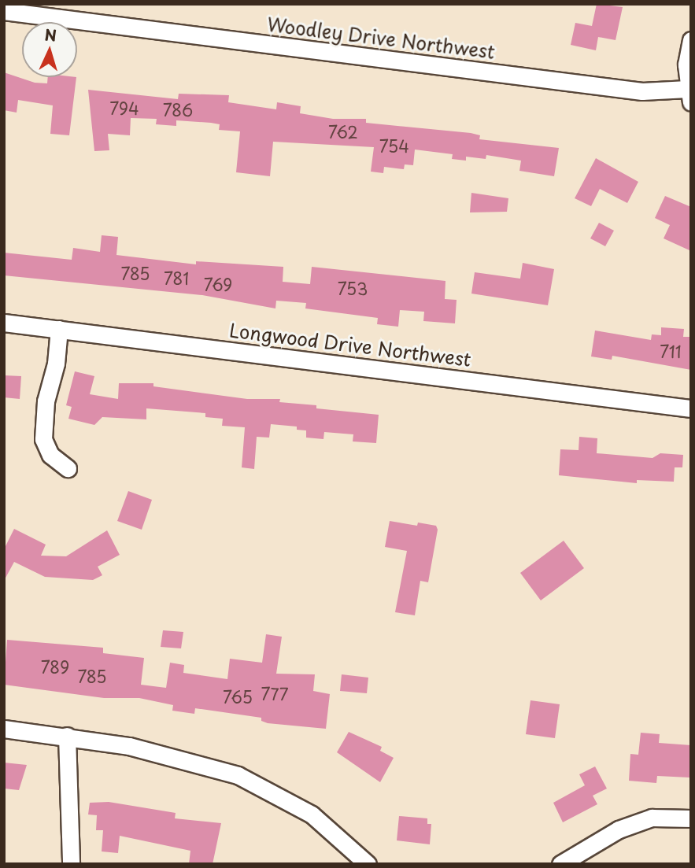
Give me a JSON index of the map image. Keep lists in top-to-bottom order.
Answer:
{
  "streets": {
    "street": ["Woodley Drive Northwest", "Longwood Drive Northwest"]
  },
  "house_numbers": [
    "794",
    "786",
    "762",
    "754",
    "785",
    "781",
    "769",
    "753",
    "711",
    "789",
    "785",
    "777",
    "765"
  ],
  "north": "top"
}
